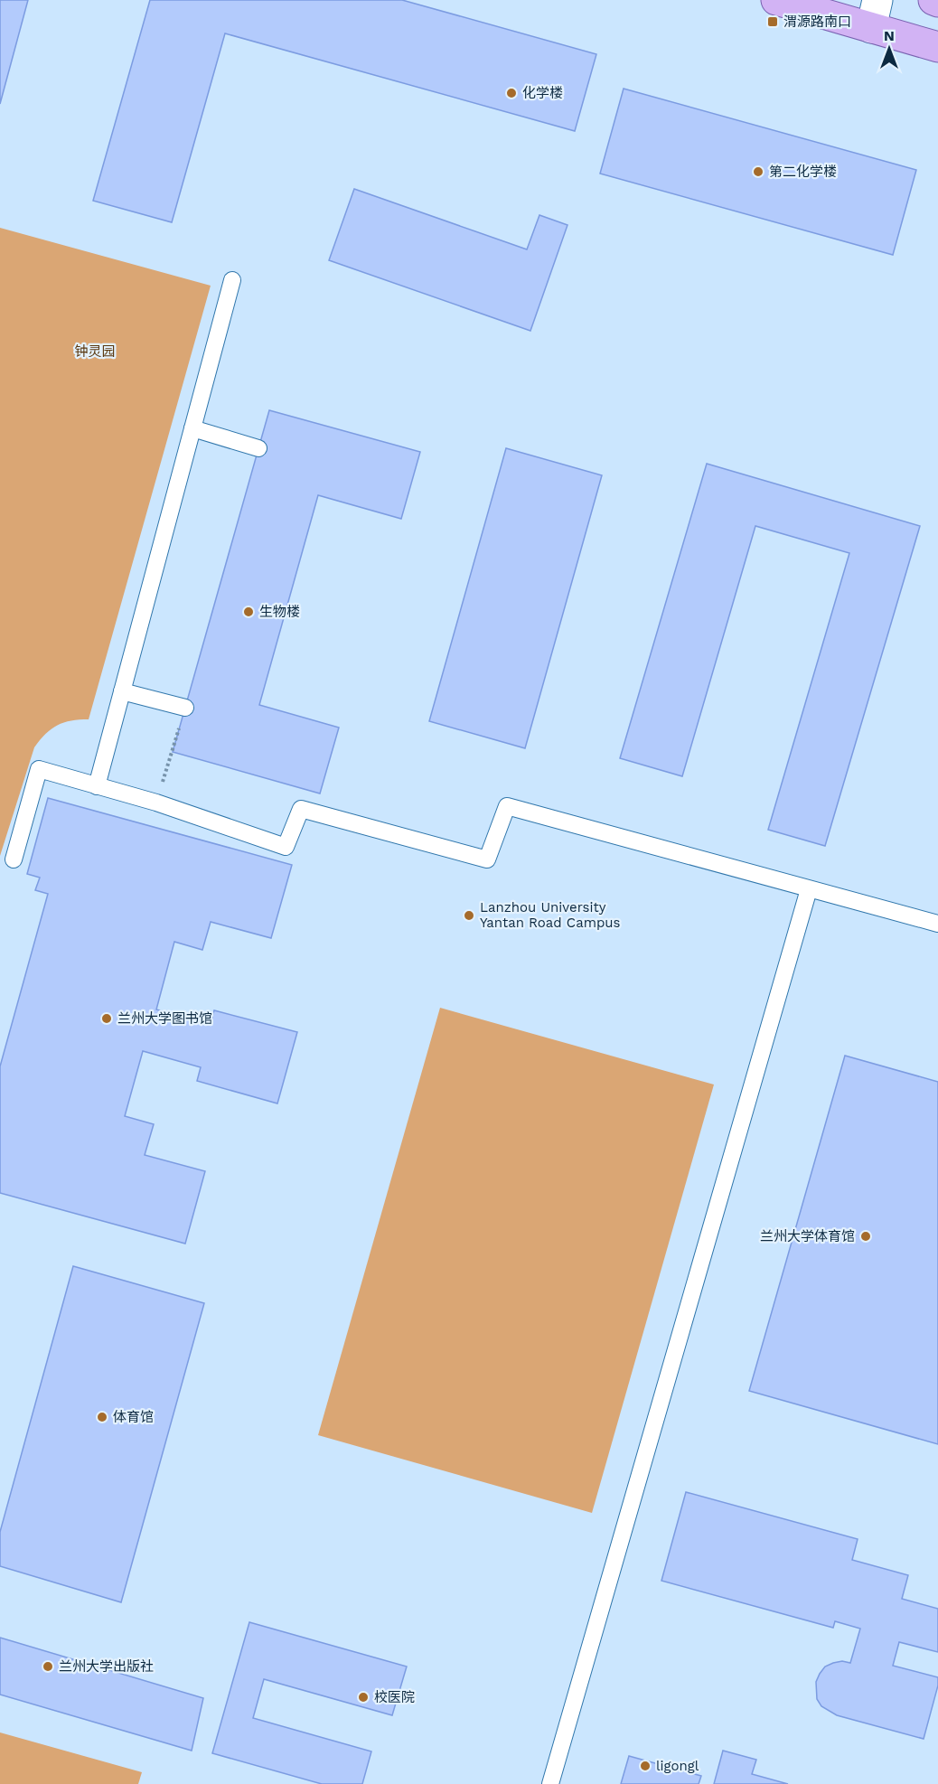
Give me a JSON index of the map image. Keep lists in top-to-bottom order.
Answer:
{
  "parks": ["钟灵园"],
  "places": {
    "transit": ["渭源路南口"],
    "other": [
      "化学楼",
      "第二化学楼",
      "生物楼",
      "Lanzhou University Yantan Road Campus",
      "兰州大学图书馆",
      "兰州大学体育馆",
      "体育馆",
      "兰州大学出版社",
      "校医院",
      "ligongl"
    ]
  },
  "north": "top"
}
